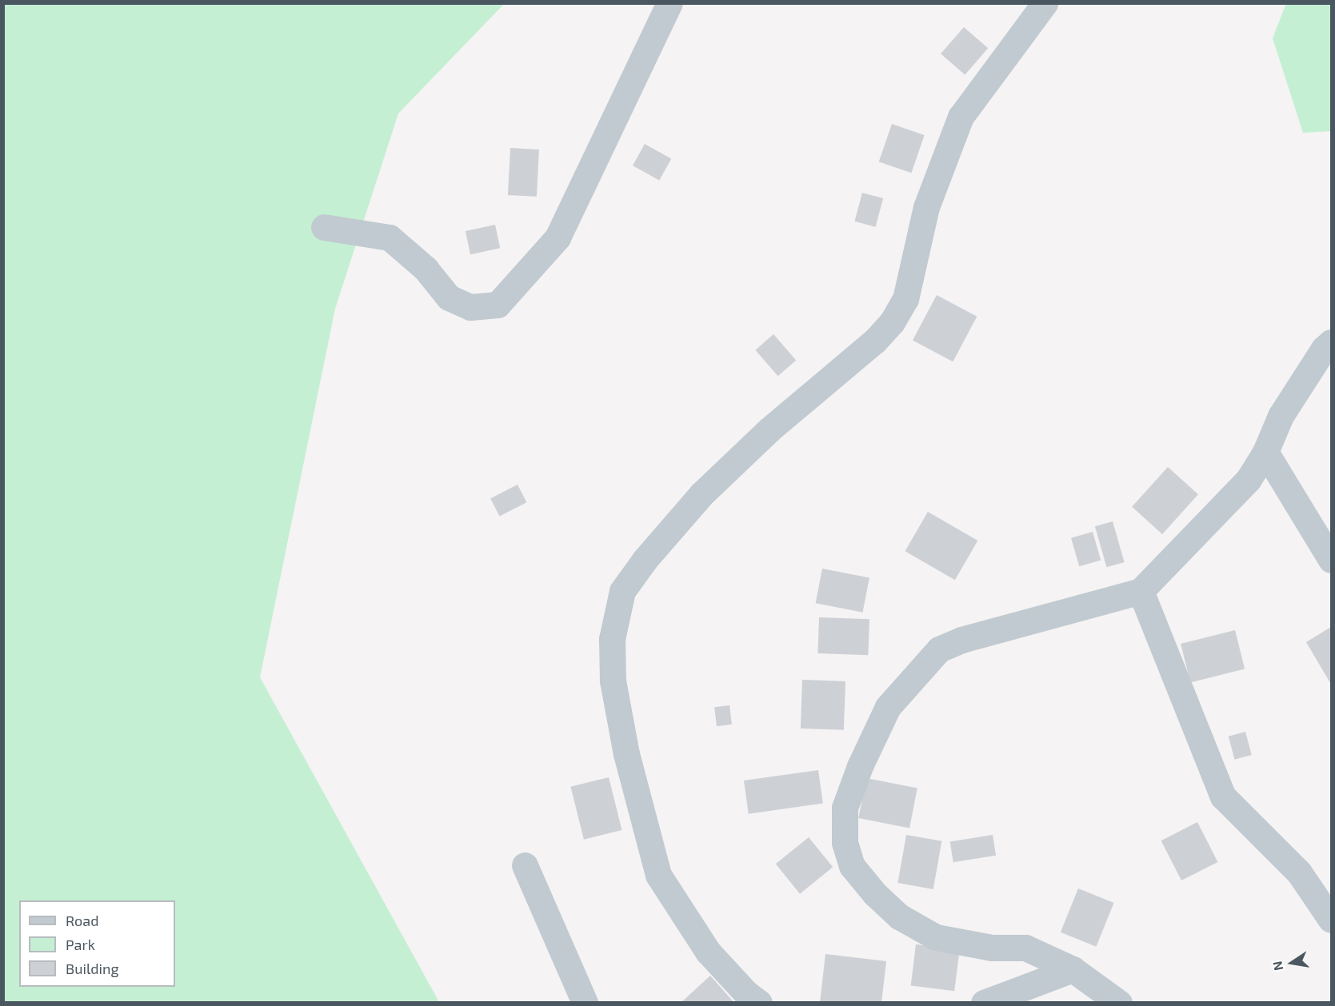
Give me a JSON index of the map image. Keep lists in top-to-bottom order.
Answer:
{
  "legend": ["Road", "Park", "Building"],
  "north": "left"
}
